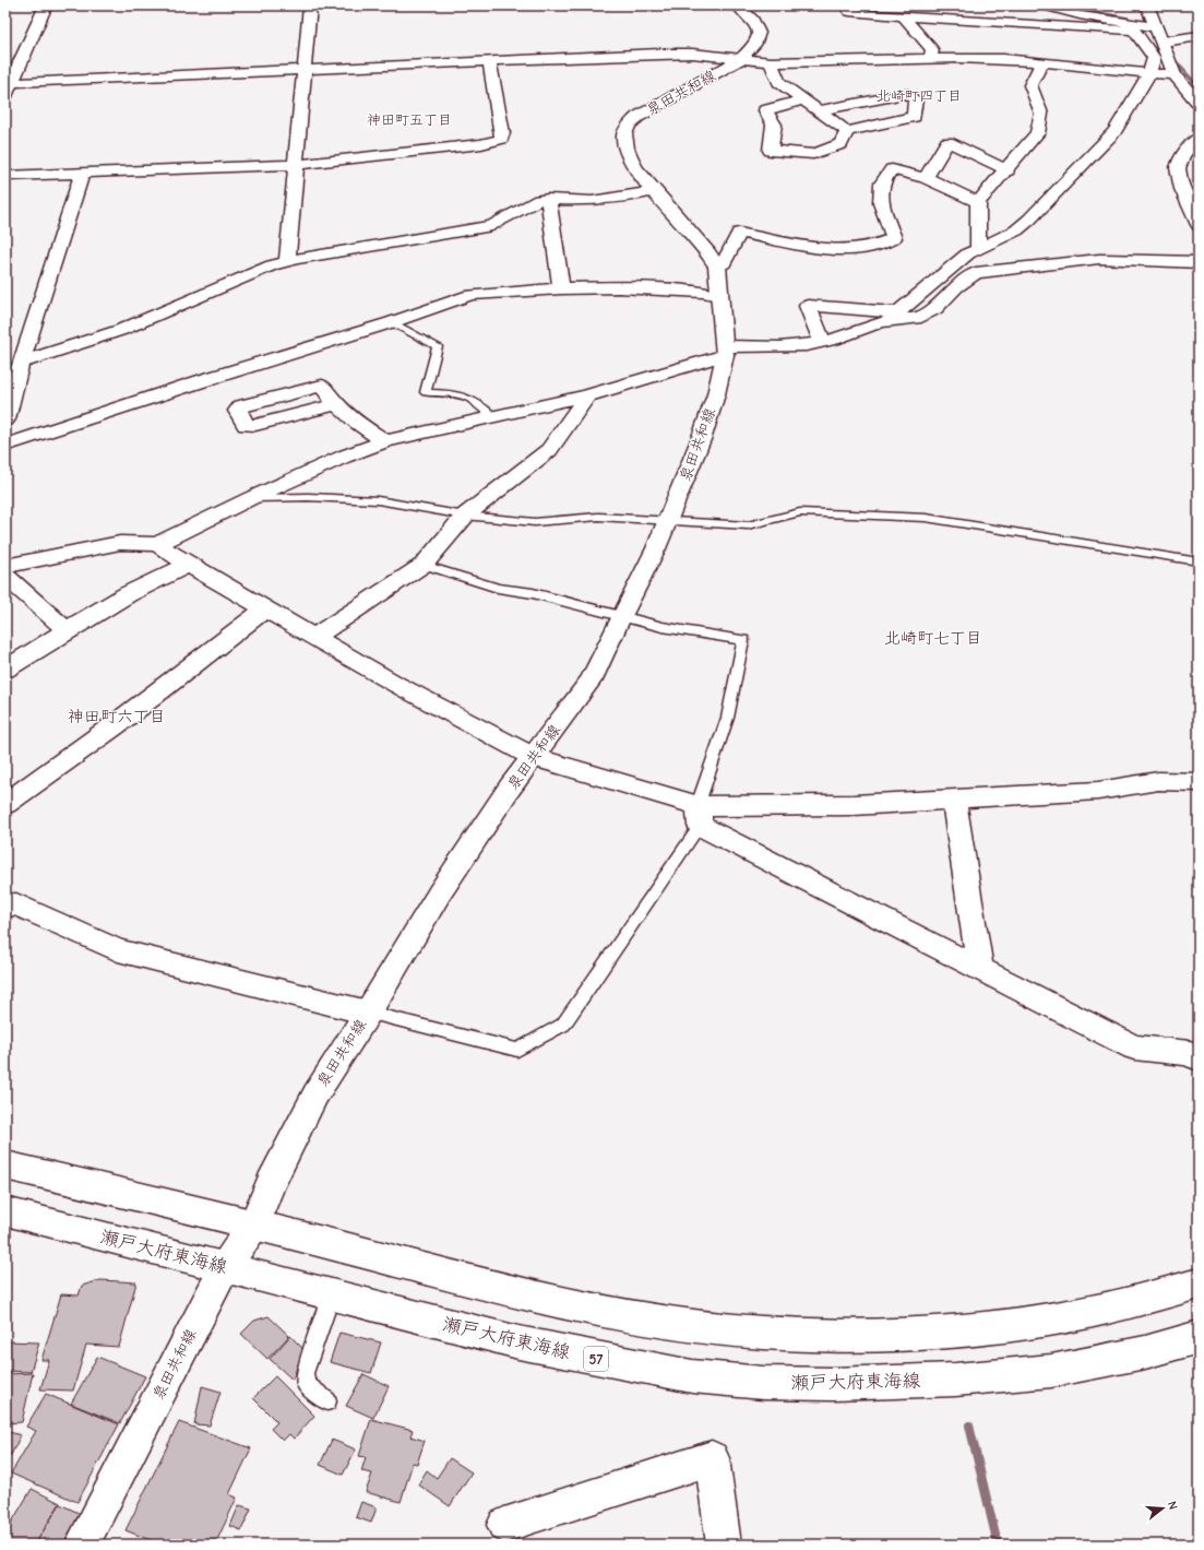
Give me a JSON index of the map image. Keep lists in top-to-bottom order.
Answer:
{
  "streets": {
    "street": ["泉田共和線", "瀬戸大府東海線", "57"]
  },
  "crossings": [
    ["泉田共和線", "瀬戸大府東海線"]
  ],
  "districts": [
    "北崎町四丁目",
    "神田町五丁目",
    "北崎町七丁目",
    "神田町六丁目"
  ],
  "north": "right"
}
